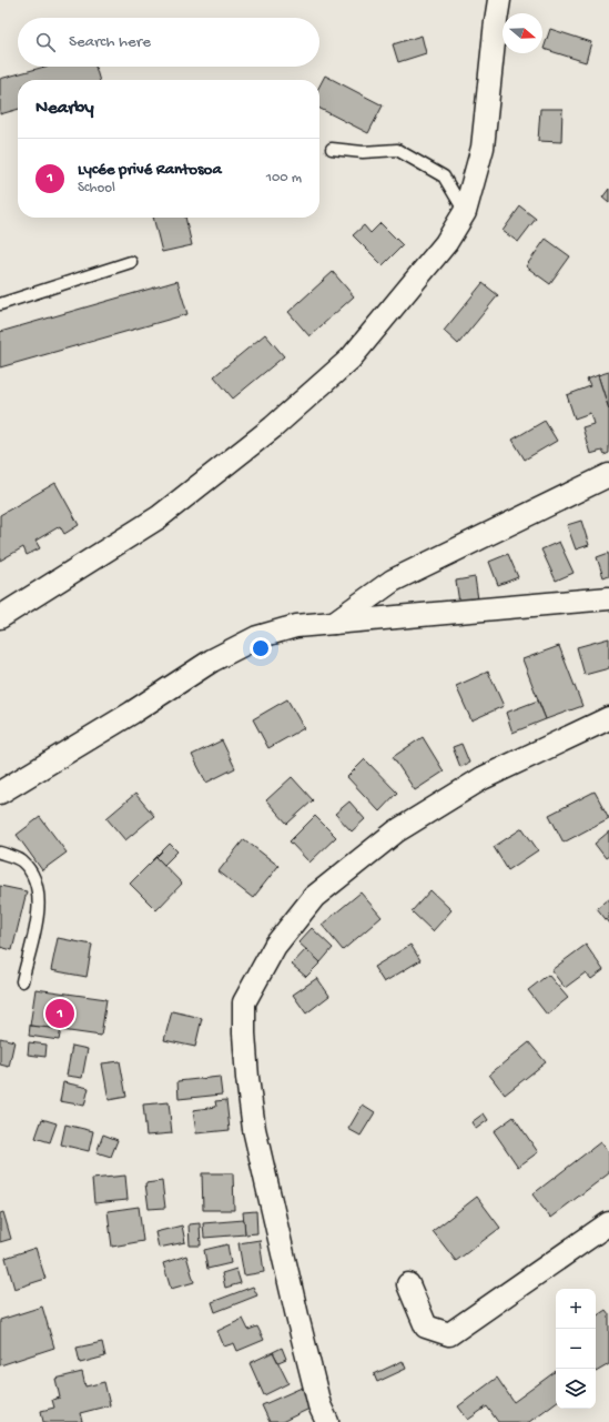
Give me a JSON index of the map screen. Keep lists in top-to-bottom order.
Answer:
{
  "north": "right",
  "page": {
    "search": "Search here",
    "heading": "Nearby",
    "list": [
      {
        "mark": "1",
        "name": "Lycée privé Rantosoa",
        "note": "School",
        "value": "100 m"
      }
    ],
    "pins": "1",
    "map_buttons": ["+", "−"]
  }
}
